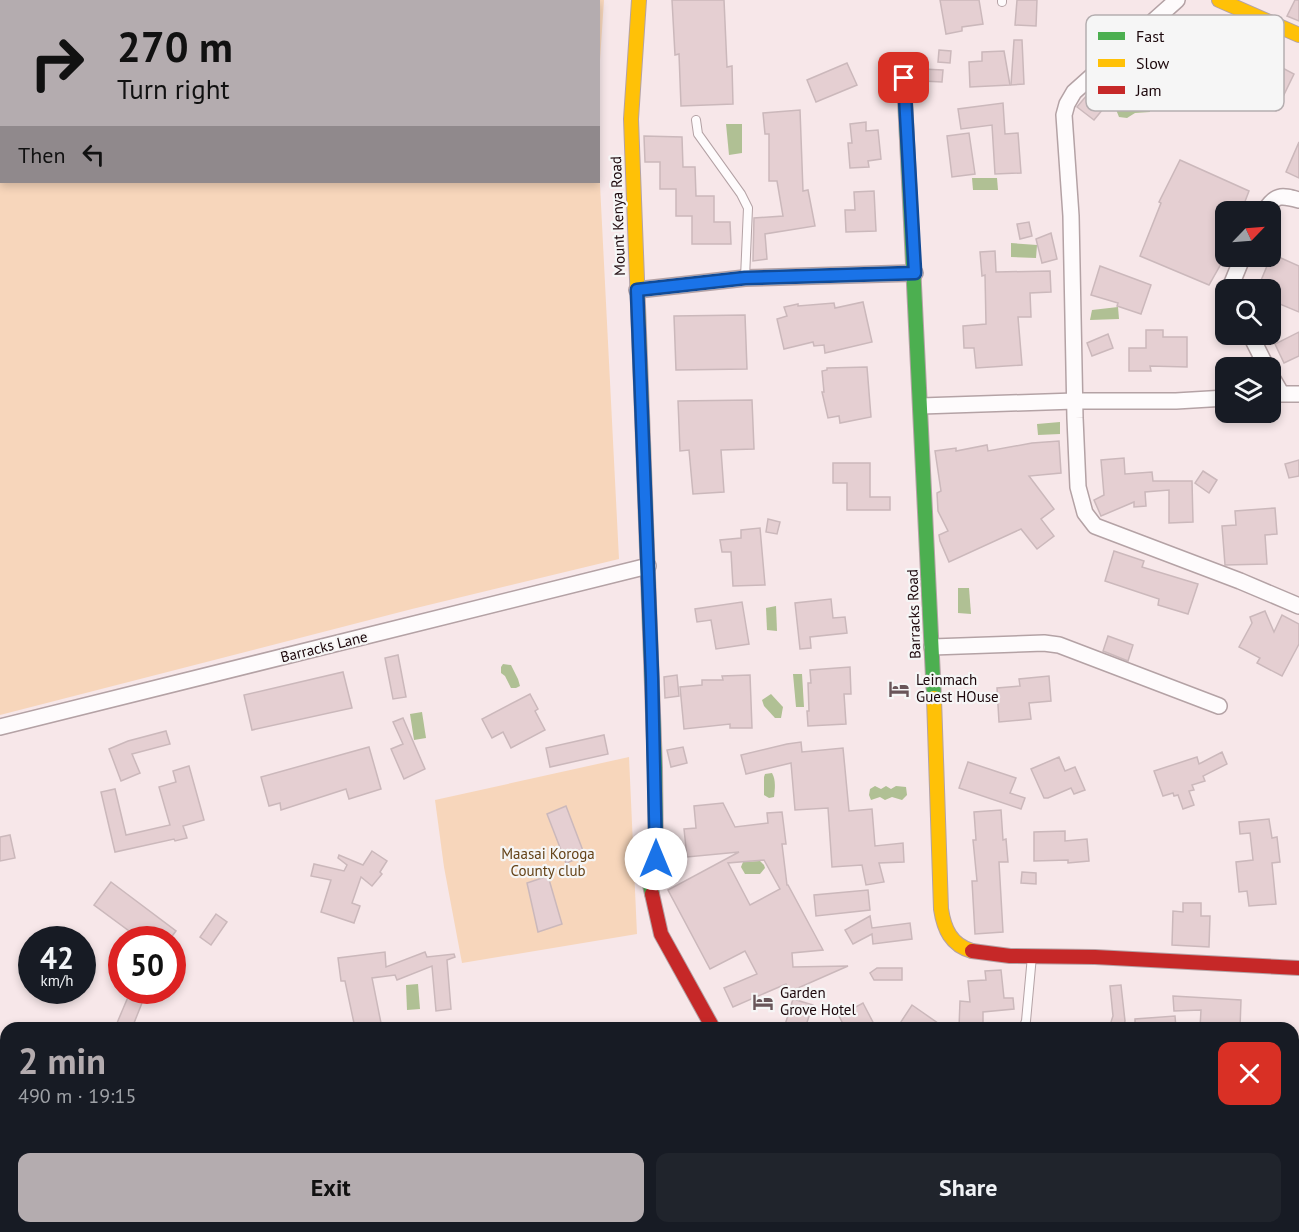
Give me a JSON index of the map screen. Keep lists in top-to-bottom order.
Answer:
{
  "streets": {
    "street": ["Mount Kenya Road", "Barracks Road", "Barracks Lane"]
  },
  "crossings": [
    ["Mount Kenya Road", "Barracks Lane"]
  ],
  "parks": ["Maasai Koroga County club"],
  "places": {
    "hotel": ["Leinmach Guest HOuse", "Garden Grove Hotel"]
  },
  "legend": ["Fast", "Slow", "Jam"],
  "north": "top right",
  "page": {
    "turn": ["270 m", "Turn right"],
    "then": "Then",
    "speed": "42 km/h",
    "limit": "50",
    "heading": ["2 min", "490 m · 19:15"],
    "buttons": ["Exit", "Share"]
  }
}
